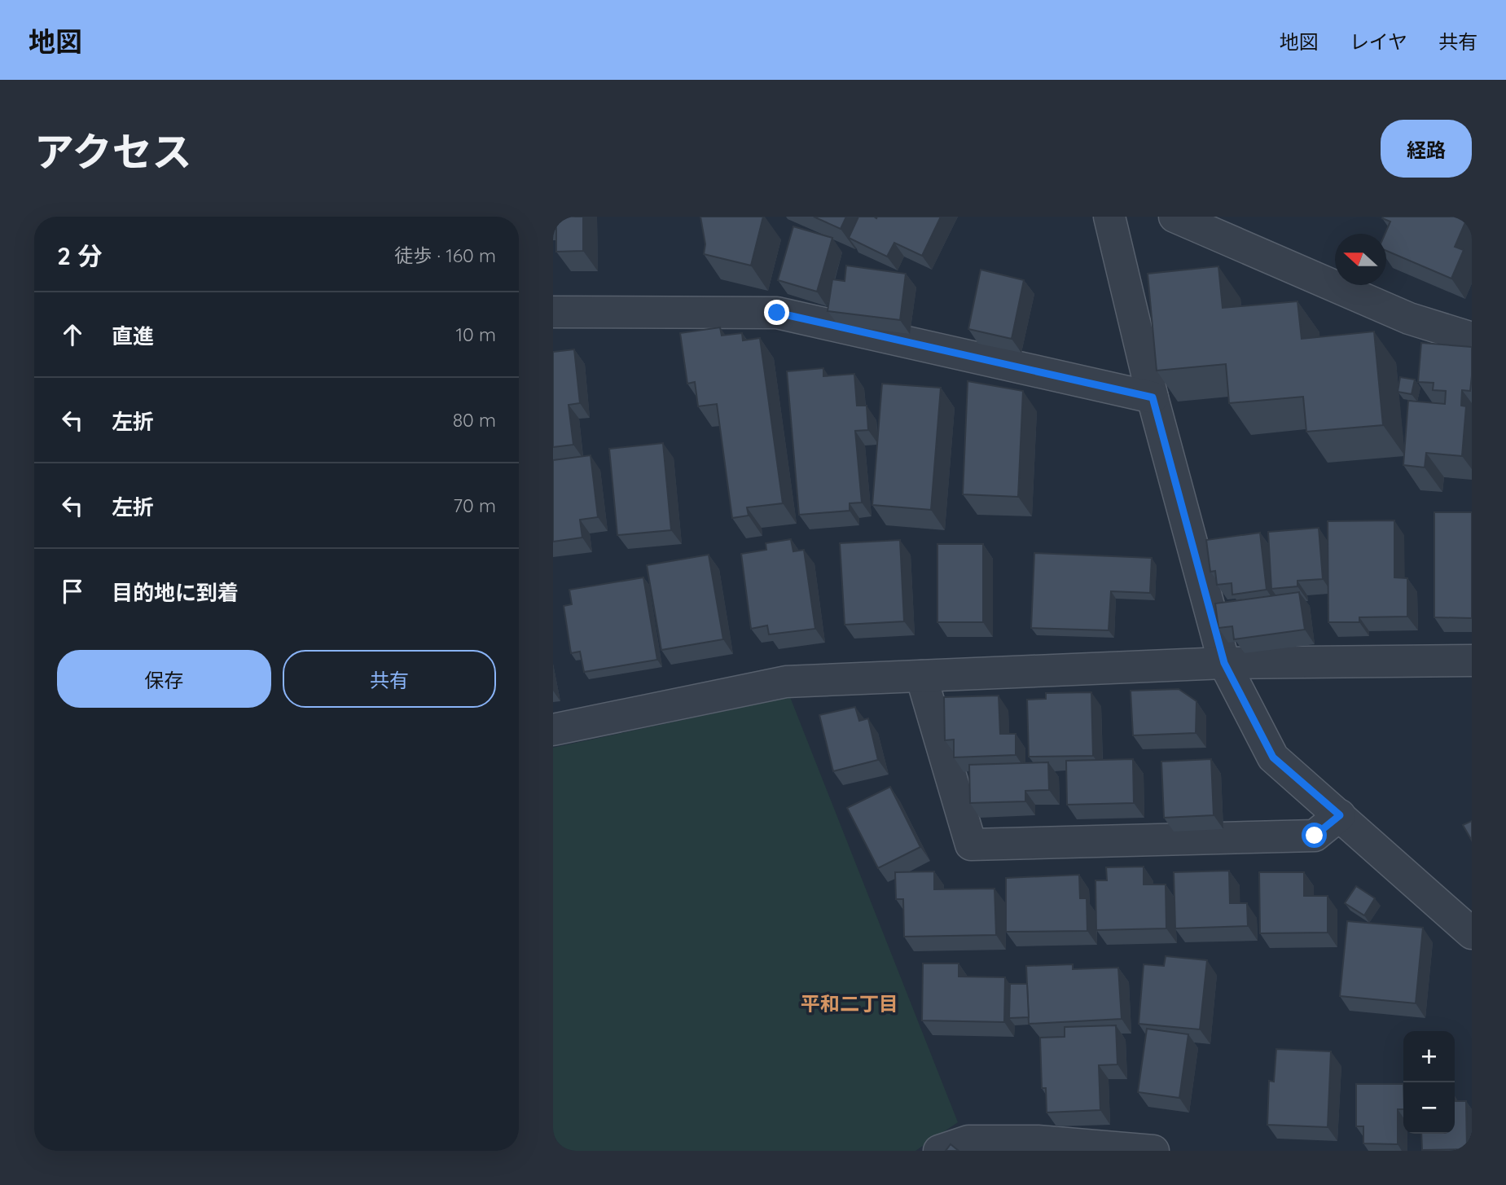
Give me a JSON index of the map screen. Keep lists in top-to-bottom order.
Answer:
{
  "districts": ["平和二丁目"],
  "north": "left",
  "page": {
    "header": "地図",
    "nav": ["地図", "レイヤ", "共有"],
    "title": "アクセス",
    "buttons": [
      "経路",
      ["保存", "共有"]
    ],
    "heading": ["2 分", "徒歩 · 160 m"],
    "list": [
      ["直進", "10 m"],
      ["左折", "80 m"],
      ["左折", "70 m"],
      "目的地に到着"
    ],
    "map_buttons": ["+", "−"]
  }
}
